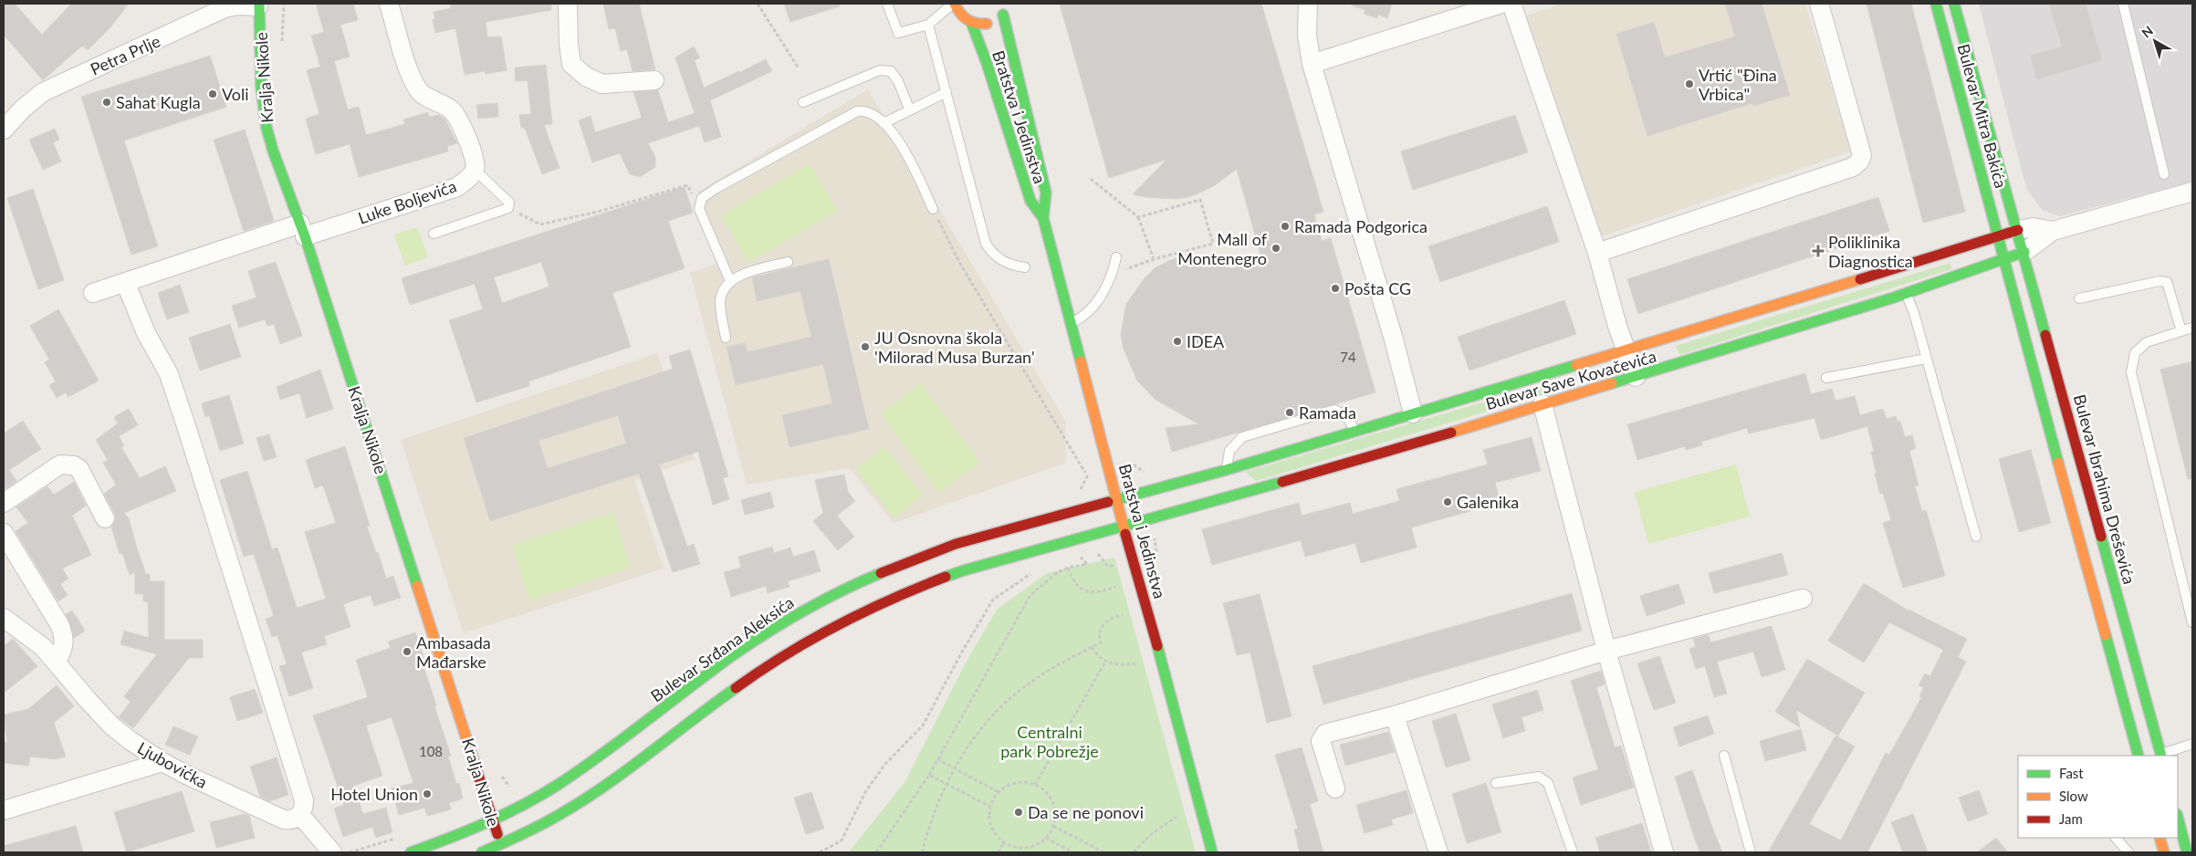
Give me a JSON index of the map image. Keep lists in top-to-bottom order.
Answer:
{
  "streets": {
    "street": [
      "Petra Prlje",
      "Kralja Nikole",
      "Bulevar Mitra Bakića",
      "Bratstva i Jedinstva",
      "Luke Boljevića",
      "Bulevar Save Kovačevića",
      "Bulevar Ibrahima Dreševića",
      "Bulevar Srđana Aleksića",
      "Ljubovićka"
    ]
  },
  "crossings": [
    ["Petra Prlje", "Kralja Nikole"],
    ["Kralja Nikole", "Luke Boljevića"],
    ["Kralja Nikole", "Bulevar Srđana Aleksića"],
    ["Bulevar Mitra Bakića", "Bulevar Save Kovačevića"],
    ["Bulevar Mitra Bakića", "Bulevar Ibrahima Dreševića"],
    ["Bratstva i Jedinstva", "Bulevar Save Kovačevića"],
    ["Bratstva i Jedinstva", "Bulevar Srđana Aleksića"],
    ["Bulevar Save Kovačevića", "Bulevar Ibrahima Dreševića"],
    ["Bulevar Save Kovačevića", "Bulevar Srđana Aleksića"]
  ],
  "parks": ["Centralni park Pobrežje"],
  "places": {
    "other": [
      "Vrtić \"Đina Vrbica\"",
      "Voli",
      "Sahat Kugla",
      "Ramada Podgorica",
      "Mall of Montenegro",
      "Pošta CG",
      "IDEA",
      "JU Osnovna škola 'Milorad Musa Burzan'",
      "Ramada",
      "Galenika",
      "Ambasada Mađarske",
      "Hotel Union",
      "Da se ne ponovi"
    ],
    "health": ["Poliklinika Diagnostica"]
  },
  "house_numbers": ["74", "108"],
  "legend": ["Fast", "Slow", "Jam"],
  "north": "top left"
}
